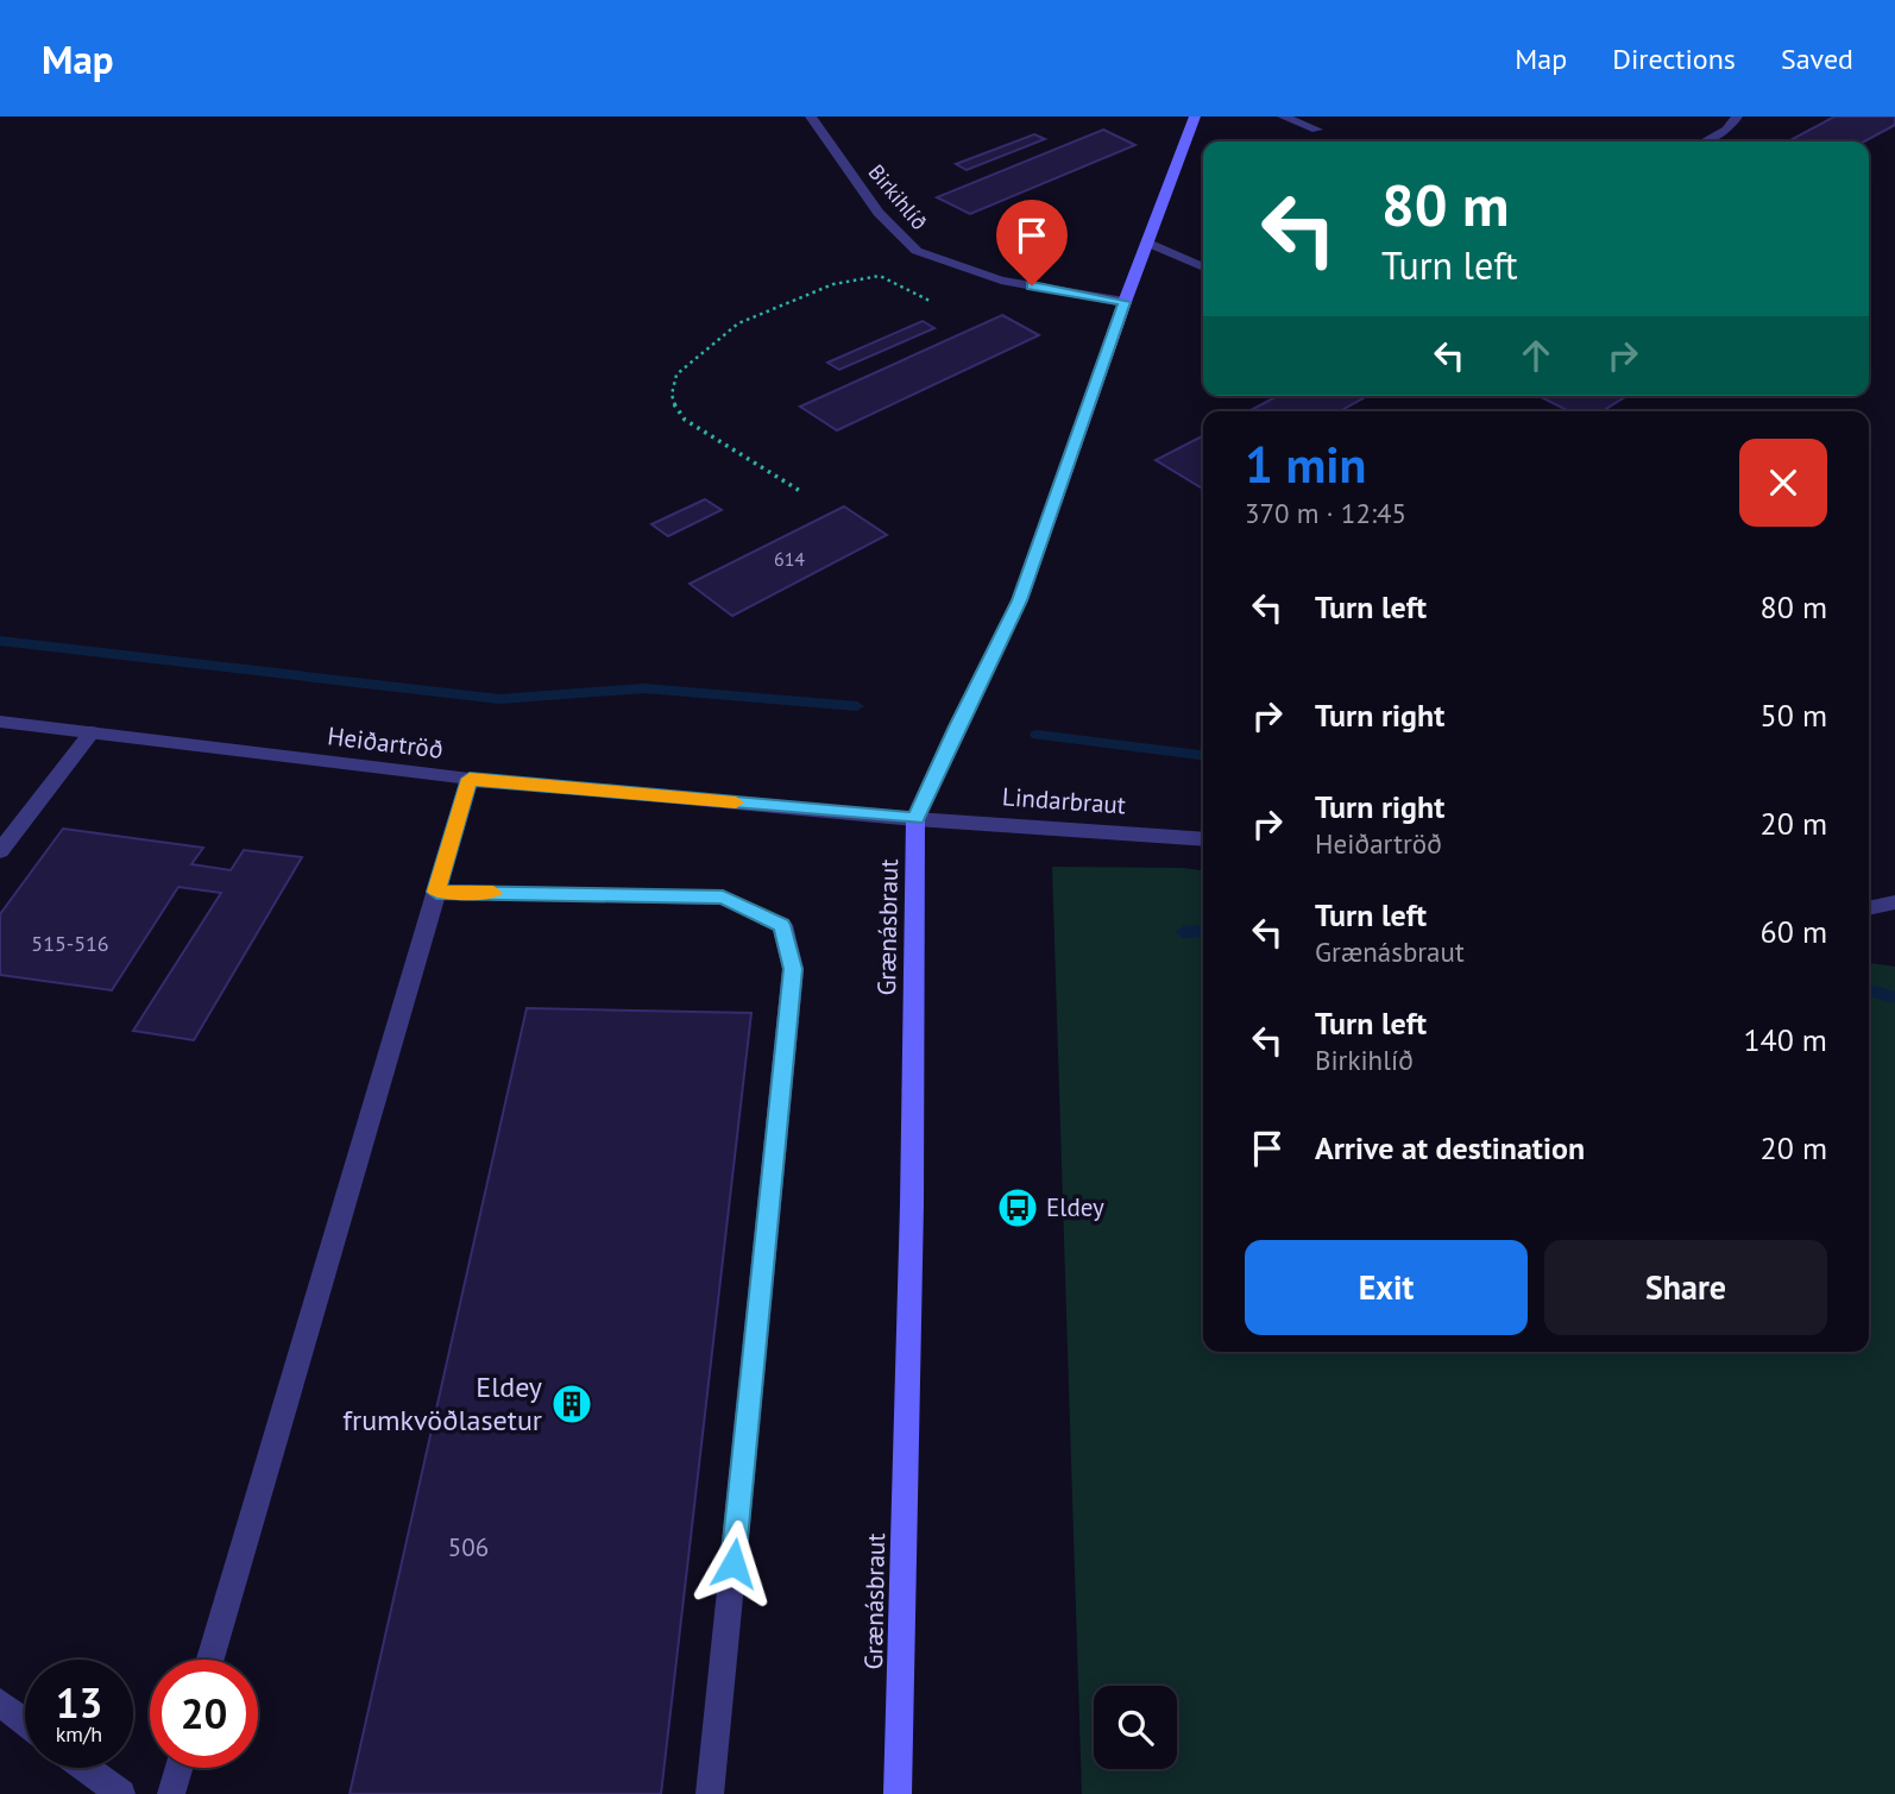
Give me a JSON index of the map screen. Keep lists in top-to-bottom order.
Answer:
{
  "streets": {
    "street": [
      "Birkihlíð",
      "Heiðartröð",
      "Lindarbraut",
      "Grænásbraut"
    ]
  },
  "crossings": [
    ["Birkihlíð", "Grænásbraut"],
    ["Heiðartröð", "Lindarbraut"],
    ["Heiðartröð", "Grænásbraut"],
    ["Lindarbraut", "Grænásbraut"]
  ],
  "places": {
    "bus stop": ["Eldey"],
    "building": ["Eldey frumkvöðlasetur"]
  },
  "house_numbers": ["614", "515-516", "506"],
  "page": {
    "header": "Map",
    "nav": ["Map", "Directions", "Saved"],
    "turn": ["80 m", "Turn left"],
    "heading": ["1 min", "370 m · 12:45"],
    "list": [
      {
        "name": "Turn left",
        "value": "80 m"
      },
      {
        "name": "Turn right",
        "value": "50 m"
      },
      {
        "name": "Turn right",
        "note": "Heiðartröð",
        "value": "20 m"
      },
      {
        "name": "Turn left",
        "note": "Grænásbraut",
        "value": "60 m"
      },
      {
        "name": "Turn left",
        "note": "Birkihlíð",
        "value": "140 m"
      },
      {
        "name": "Arrive at destination",
        "value": "20 m"
      }
    ],
    "buttons": ["Exit", "Share"],
    "speed": "13 km/h",
    "limit": "20"
  }
}
